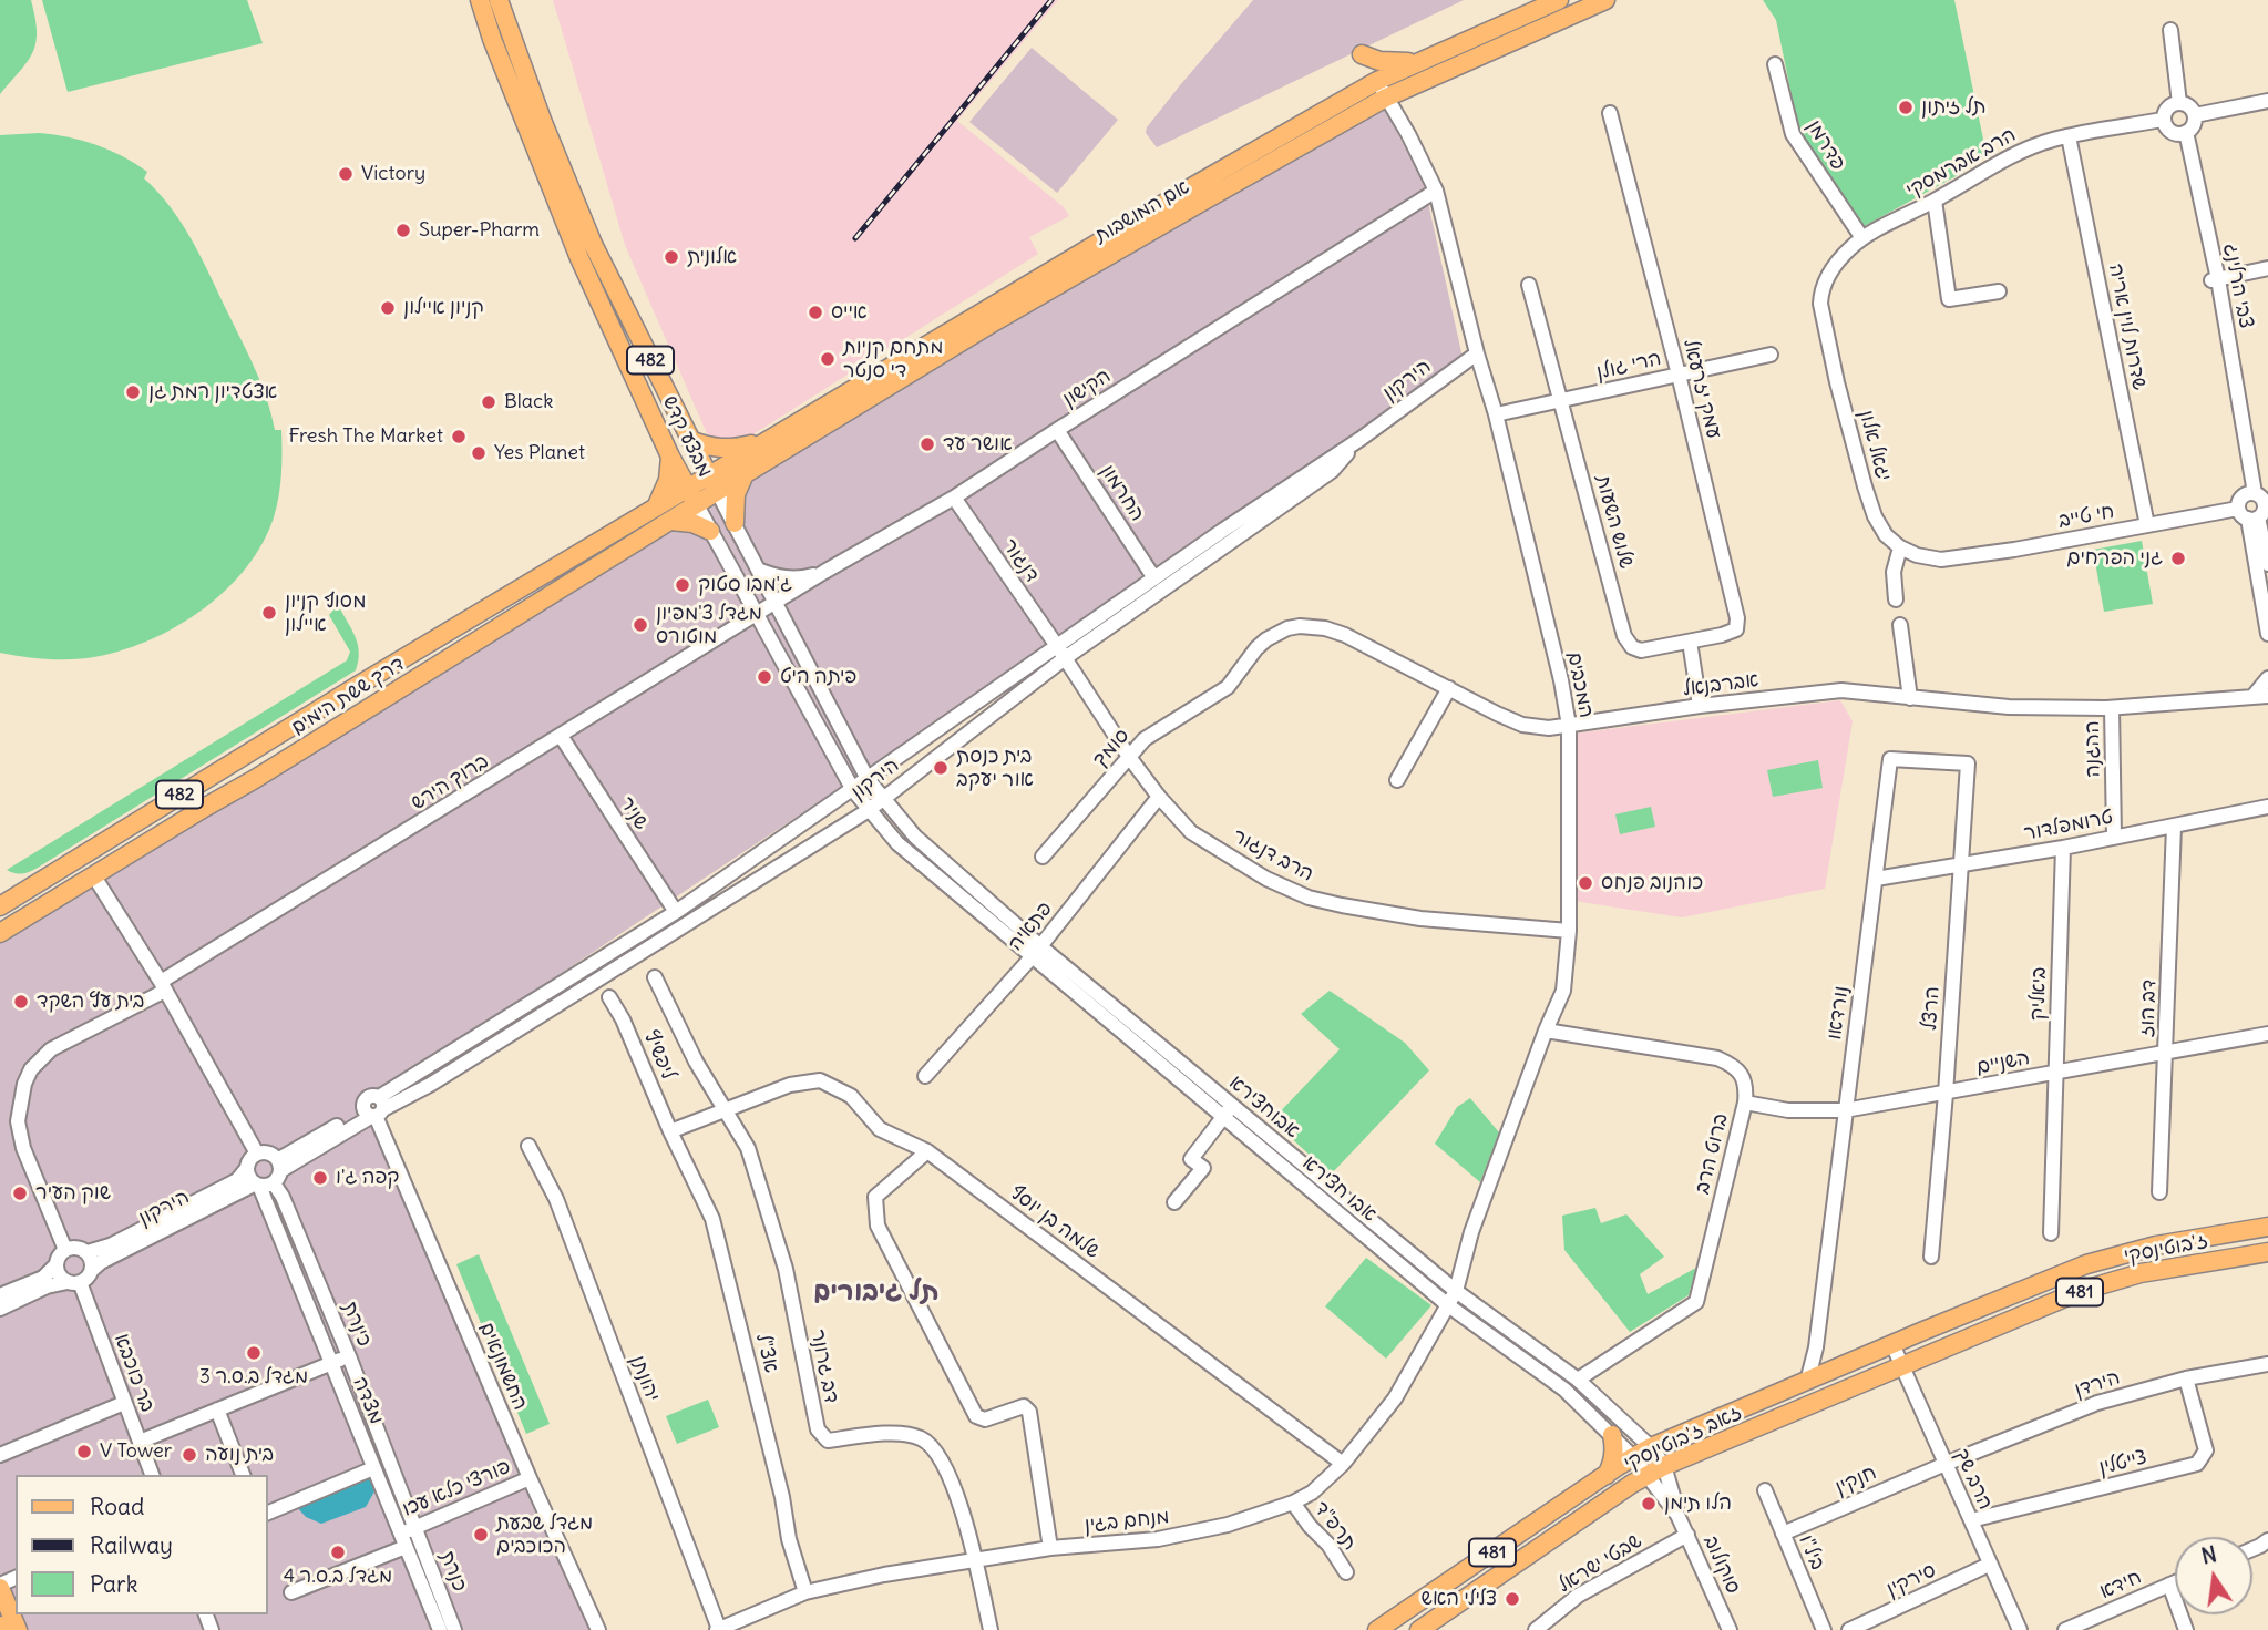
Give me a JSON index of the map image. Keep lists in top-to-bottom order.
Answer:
{
  "streets": {
    "main road": [
      "אם המושבות",
      "482",
      "מבצע קדש",
      "דרך ששת הימים",
      "ז'בוטינסקי",
      "481",
      "זאב ז'בוטינסקי"
    ],
    "street": [
      "פדרמן",
      "הרב אברמסקי",
      "צבי הרלינג",
      "שדרות לוין אריה",
      "הרי גולן",
      "הירקון",
      "הקישון",
      "עמק יזרעאל",
      "יגאל אלון",
      "החרמון",
      "חי טייב",
      "שלוש השעות",
      "דנגור",
      "המכבים",
      "אברבנאל",
      "סומך",
      "ההגנה",
      "ברוך הירש",
      "שניר",
      "טרומפלדור",
      "הרב דנגור",
      "פתאיה",
      "ביאליק",
      "הרצל",
      "דב הוז",
      "נורדאו",
      "ליפשיץ",
      "השניים",
      "אבוחצירא",
      "ברוט הרב",
      "אבו חצירא",
      "שלמה בן יוסף",
      "כינרת",
      "אצ\"ל",
      "החשמונאים",
      "דב גרונר",
      "בר כוכבא",
      "יהונתן",
      "הירדן",
      "מצדה",
      "צייטלין",
      "הרב שך",
      "חנקין",
      "פורצי כלא עכו",
      "מנחם בגין",
      "תרפ\"ד",
      "ביל\"ו",
      "שבטי ישראל",
      "סוקולוב",
      "כנרת",
      "סירקין",
      "חידא"
    ]
  },
  "crossings": [
    ["פדרמן", "הרב אברמסקי"],
    ["הרב אברמסקי", "צבי הרלינג"],
    ["הרב אברמסקי", "שדרות לוין אריה"],
    ["הרב אברמסקי", "יגאל אלון"],
    ["אם המושבות", "מבצע קדש"],
    ["אם המושבות", "המכבים"],
    ["אם המושבות", "דרך ששת הימים"],
    ["שדרות לוין אריה", "חי טייב"],
    ["הרי גולן", "עמק יזרעאל"],
    ["הרי גולן", "שלוש השעות"],
    ["הרי גולן", "המכבים"],
    ["הירקון", "מבצע קדש"],
    ["הירקון", "החרמון"],
    ["הירקון", "דנגור"],
    ["הירקון", "המכבים"],
    ["הירקון", "ברוך הירש"],
    ["הירקון", "שניר"],
    ["הירקון", "הרב דנגור"],
    ["הירקון", "אבוחצירא"],
    ["הירקון", "אבו חצירא"],
    ["הירקון", "כינרת"],
    ["הירקון", "החשמונאים"],
    ["הירקון", "בר כוכבא"],
    ["הירקון", "מצדה"],
    ["הקישון", "מבצע קדש"],
    ["הקישון", "החרמון"],
    ["הקישון", "דנגור"],
    ["הקישון", "המכבים"],
    ["הקישון", "ברוך הירש"],
    ["עמק יזרעאל", "שלוש השעות"],
    ["מבצע קדש", "דרך ששת הימים"],
    ["מבצע קדש", "ברוך הירש"],
    ["מבצע קדש", "אבוחצירא"],
    ["מבצע קדש", "אבו חצירא"],
    ["יגאל אלון", "חי טייב"],
    ["דנגור", "הרב דנגור"],
    ["המכבים", "אברבנאל"],
    ["המכבים", "הרב דנגור"],
    ["המכבים", "אבוחצירא"],
    ["המכבים", "ברוט הרב"],
    ["המכבים", "אבו חצירא"],
    ["המכבים", "מנחם בגין"],
    ["אברבנאל", "סומך"],
    ["אברבנאל", "ההגנה"],
    ["סומך", "הרב דנגור"],
    ["ההגנה", "טרומפלדור"],
    ["ברוך הירש", "שניר"],
    ["ברוך הירש", "בר כוכבא"],
    ["טרומפלדור", "ביאליק"],
    ["טרומפלדור", "הרצל"],
    ["טרומפלדור", "דב הוז"],
    ["טרומפלדור", "נורדאו"],
    ["הרב דנגור", "פתאיה"],
    ["פתאיה", "אבוחצירא"],
    ["פתאיה", "אבו חצירא"],
    ["ביאליק", "השניים"],
    ["הרצל", "נורדאו"],
    ["הרצל", "השניים"],
    ["דב הוז", "השניים"],
    ["נורדאו", "השניים"],
    ["נורדאו", "481"],
    ["ליפשיץ", "שלמה בן יוסף"],
    ["ליפשיץ", "אצ\"ל"],
    ["השניים", "ברוט הרב"],
    ["אבוחצירא", "ברוט הרב"],
    ["אבוחצירא", "אבו חצירא"],
    ["אבוחצירא", "481"],
    ["אבוחצירא", "זאב ז'בוטינסקי"],
    ["אבו חצירא", "זאב ז'בוטינסקי"],
    ["אבו חצירא", "מנחם בגין"],
    ["אבו חצירא", "סוקולוב"],
    ["שלמה בן יוסף", "אצ\"ל"],
    ["שלמה בן יוסף", "דב גרונר"],
    ["שלמה בן יוסף", "מנחם בגין"],
    ["ז'בוטינסקי", "זאב ז'בוטינסקי"],
    ["ז'בוטינסקי", "הרב שך"],
    ["481", "זאב ז'בוטינסקי"],
    ["481", "הרב שך"],
    ["כינרת", "מצדה"],
    ["כינרת", "פורצי כלא עכו"],
    ["כינרת", "כנרת"],
    ["אצ\"ל", "מנחם בגין"],
    ["החשמונאים", "פורצי כלא עכו"],
    ["דב גרונר", "מנחם בגין"],
    ["יהונתן", "מנחם בגין"],
    ["הירדן", "צייטלין"],
    ["הירדן", "הרב שך"],
    ["הירדן", "חנקין"],
    ["מצדה", "פורצי כלא עכו"],
    ["זאב ז'בוטינסקי", "הרב שך"],
    ["זאב ז'בוטינסקי", "סוקולוב"],
    ["צייטלין", "הרב שך"],
    ["הרב שך", "חנקין"],
    ["הרב שך", "סירקין"],
    ["חנקין", "ביל\"ו"],
    ["פורצי כלא עכו", "כנרת"],
    ["מנחם בגין", "תרפ\"ד"],
    ["שבטי ישראל", "סוקולוב"]
  ],
  "districts": ["תל גיבורים"],
  "places": [
    "תל זיתון",
    "Victory",
    "Super-Pharm",
    "אלונית",
    "קניון איילון",
    "אייס",
    "מתחם קניות די סנטר",
    "אצטדיון רמת גן",
    "Black",
    "Fresh The Market",
    "אושר עד",
    "Yes Planet",
    "גני הפרחים",
    "ג'מבו סטוק",
    "מסוף קניון איילון",
    "מגדל צ'מפיון מוטורס",
    "פיתה היט",
    "בית כנסת אור יעקב",
    "כוהנוב פנחס",
    "בית עץ השקד",
    "קפה ג'ו",
    "שוק העיר",
    "מגדל ב.ס.ר 3",
    "V Tower",
    "בית נועה",
    "הלו תימן",
    "מגדל שבעת הכוכבים",
    "מגדל ב.ס.ר 4",
    "צלילי האש"
  ],
  "legend": ["Road", "Railway", "Park"],
  "north": "top"
}
